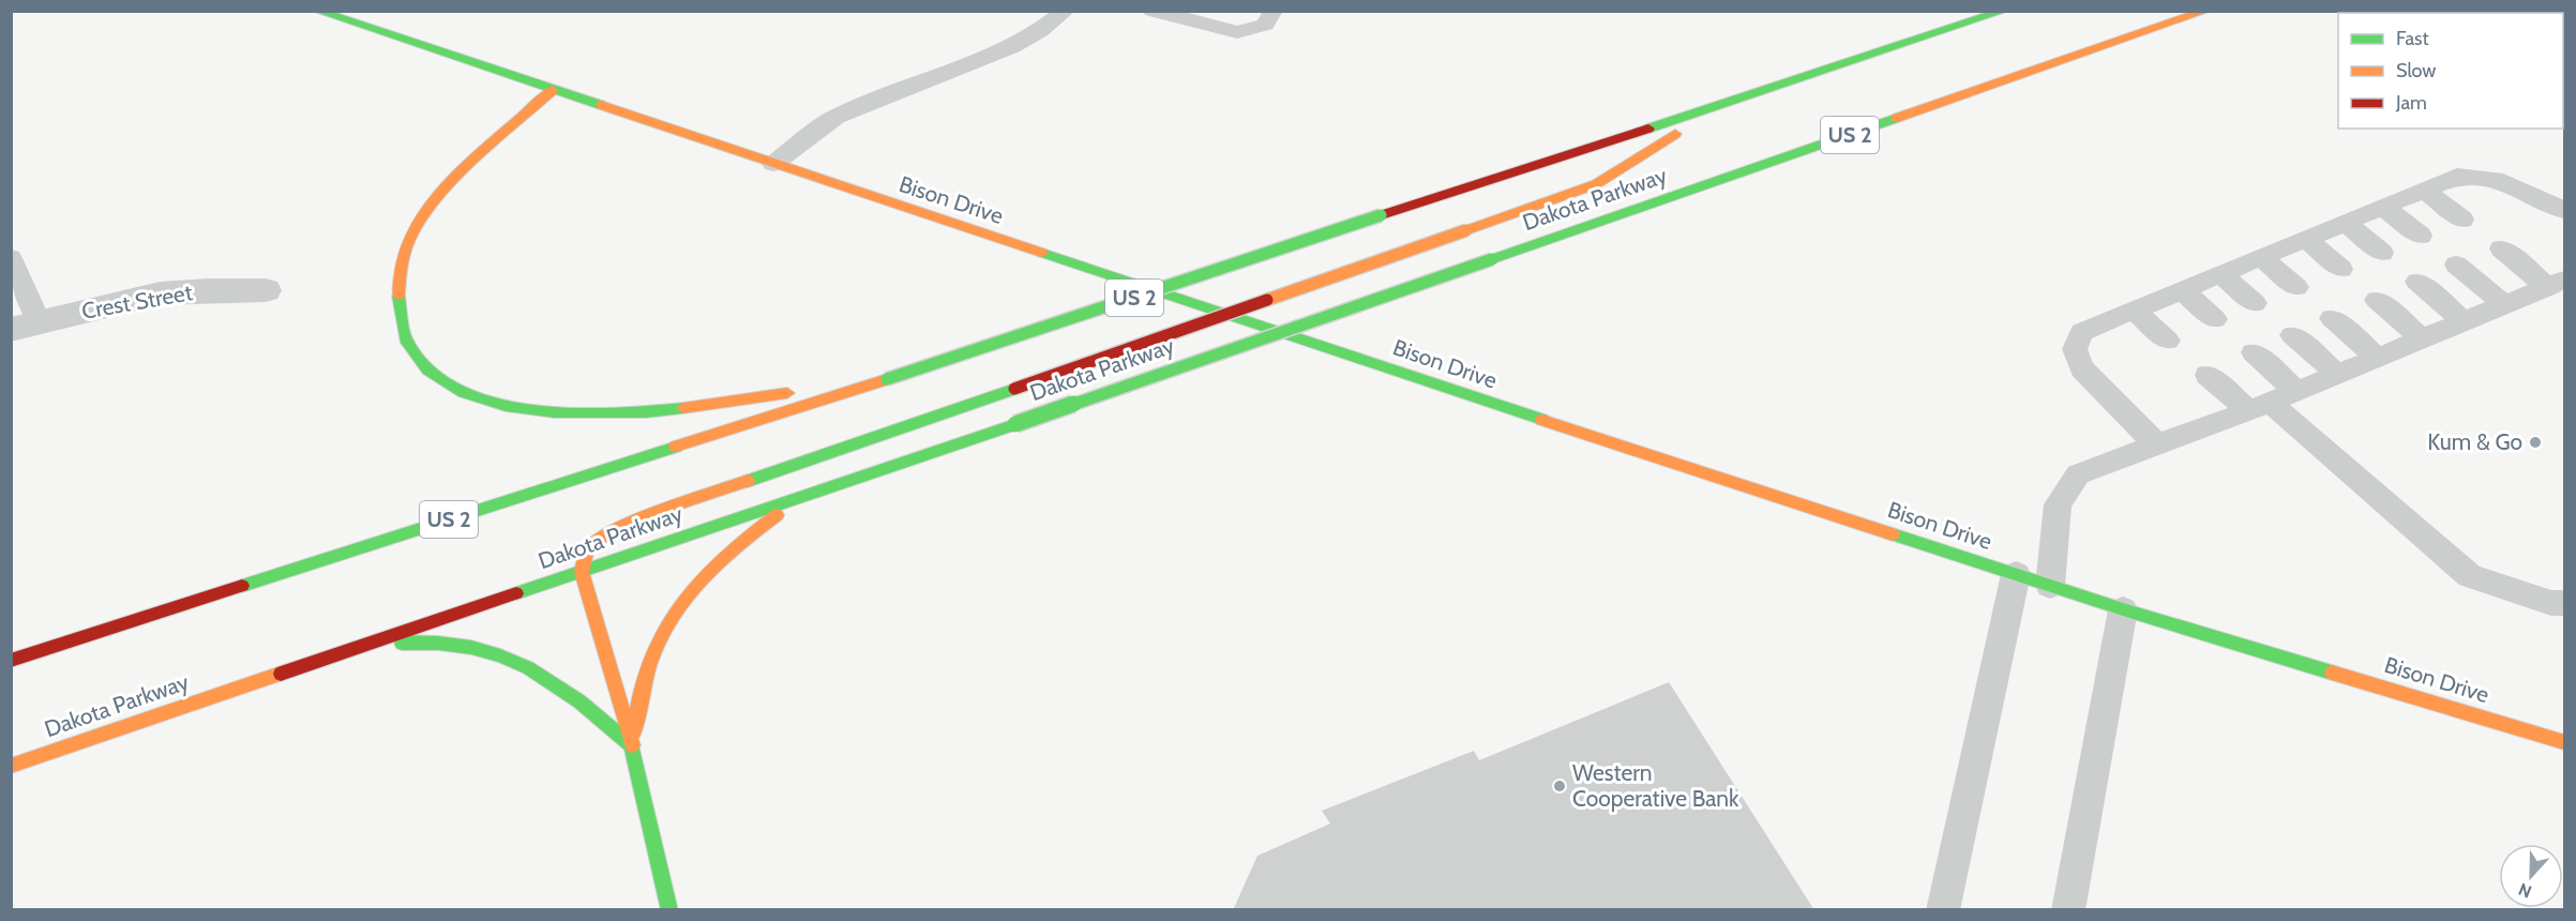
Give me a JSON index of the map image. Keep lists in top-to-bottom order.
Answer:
{
  "streets": {
    "main road": ["US 2", "Dakota Parkway", "Bison Drive"],
    "street": ["Crest Street"]
  },
  "places": ["Kum & Go", "Western Cooperative Bank"],
  "legend": ["Fast", "Slow", "Jam"],
  "north": "bottom"
}
